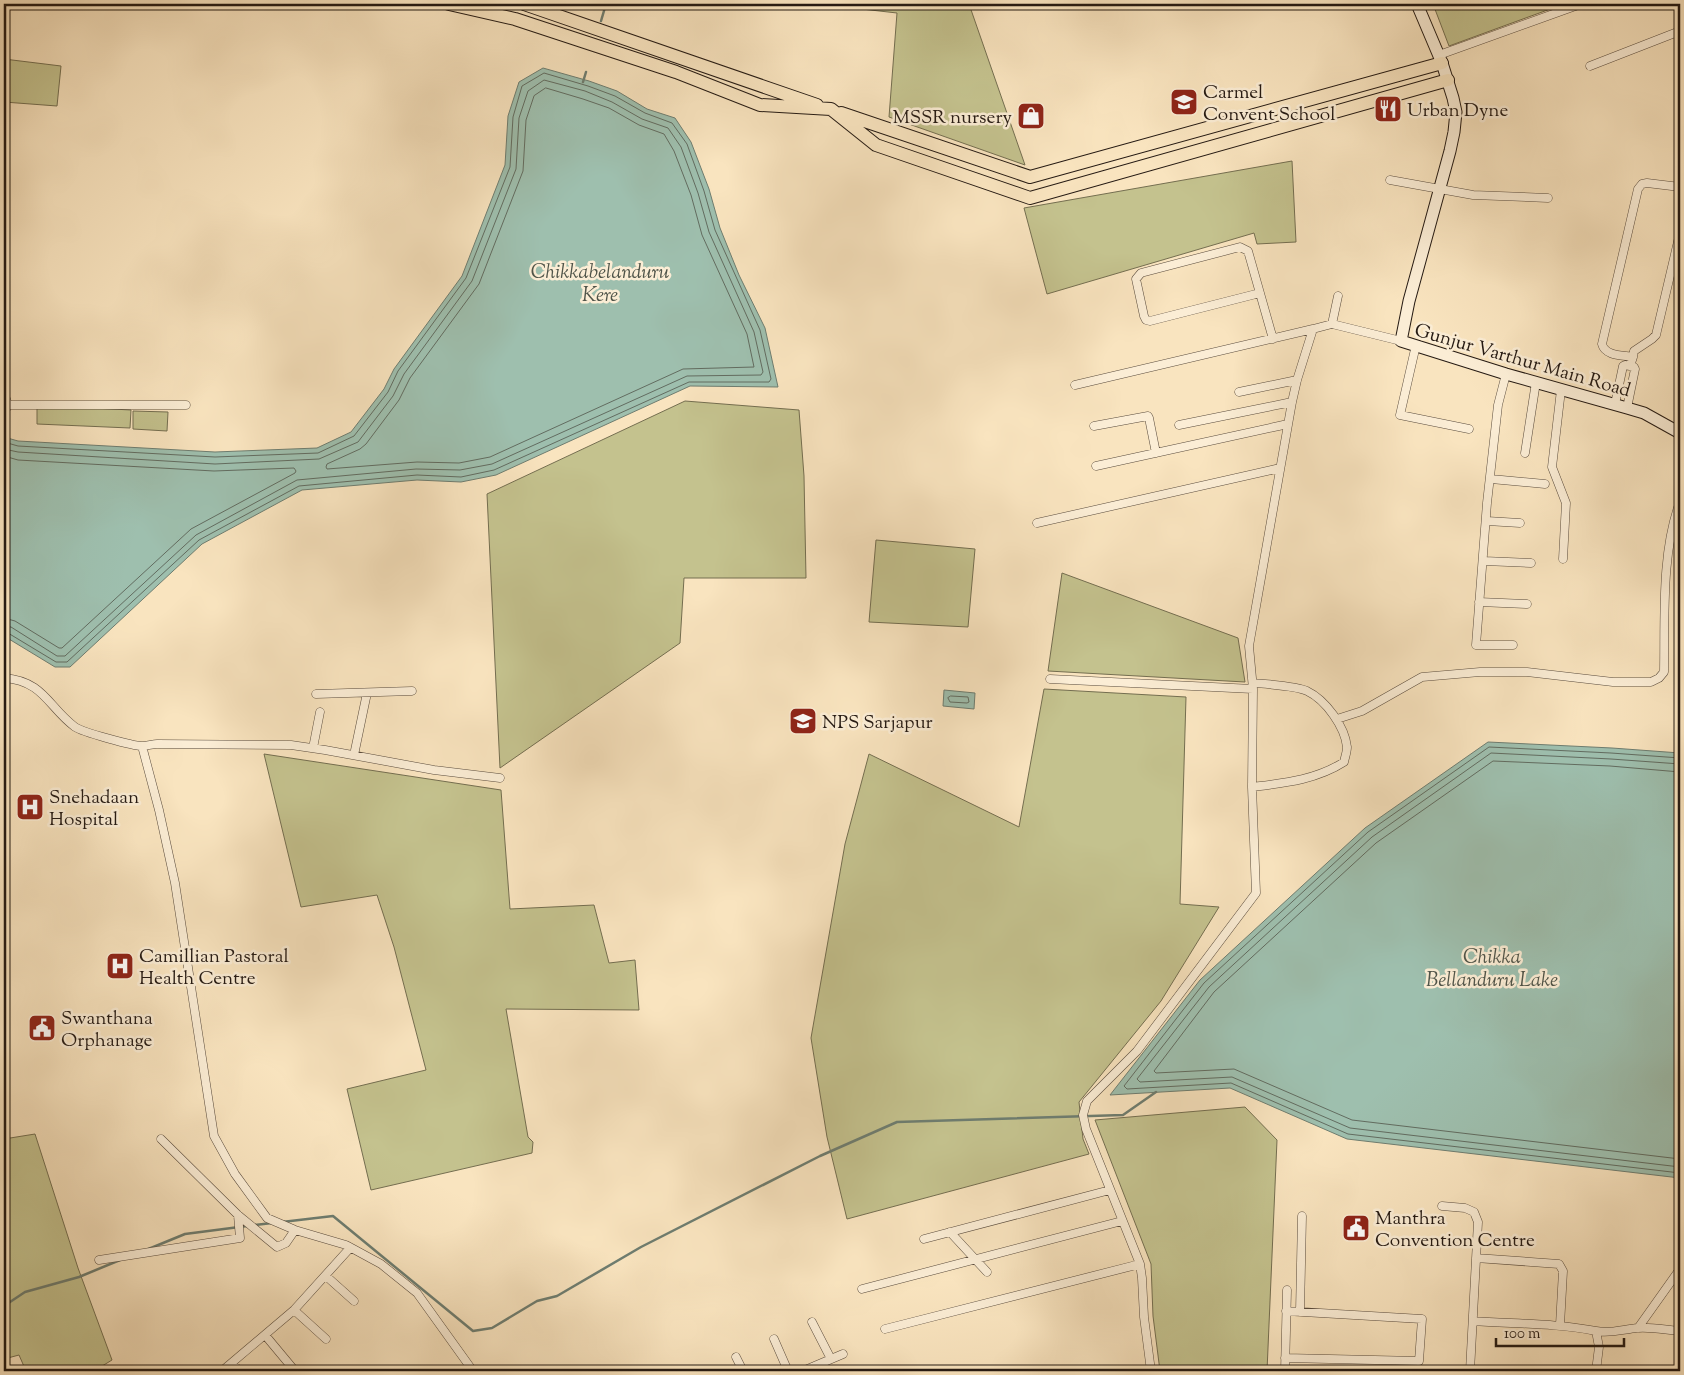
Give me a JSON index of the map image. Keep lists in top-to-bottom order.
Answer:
{
  "streets": {
    "main road": ["Gunjur Varthur Main Road"]
  },
  "water": ["Chikkabelanduru Kere", "Chikka Bellanduru Lake"],
  "places": {
    "school or university": ["Carmel Convent School", "NPS Sarjapur"],
    "restaurant": ["Urban Dyne"],
    "shop": ["MSSR nursery"],
    "hospital": ["Snehadaan Hospital", "Camillian Pastoral Health Centre"],
    "public building": ["Swanthana Orphanage", "Manthra Convention Centre"]
  },
  "scale_bar": "100 m"
}
